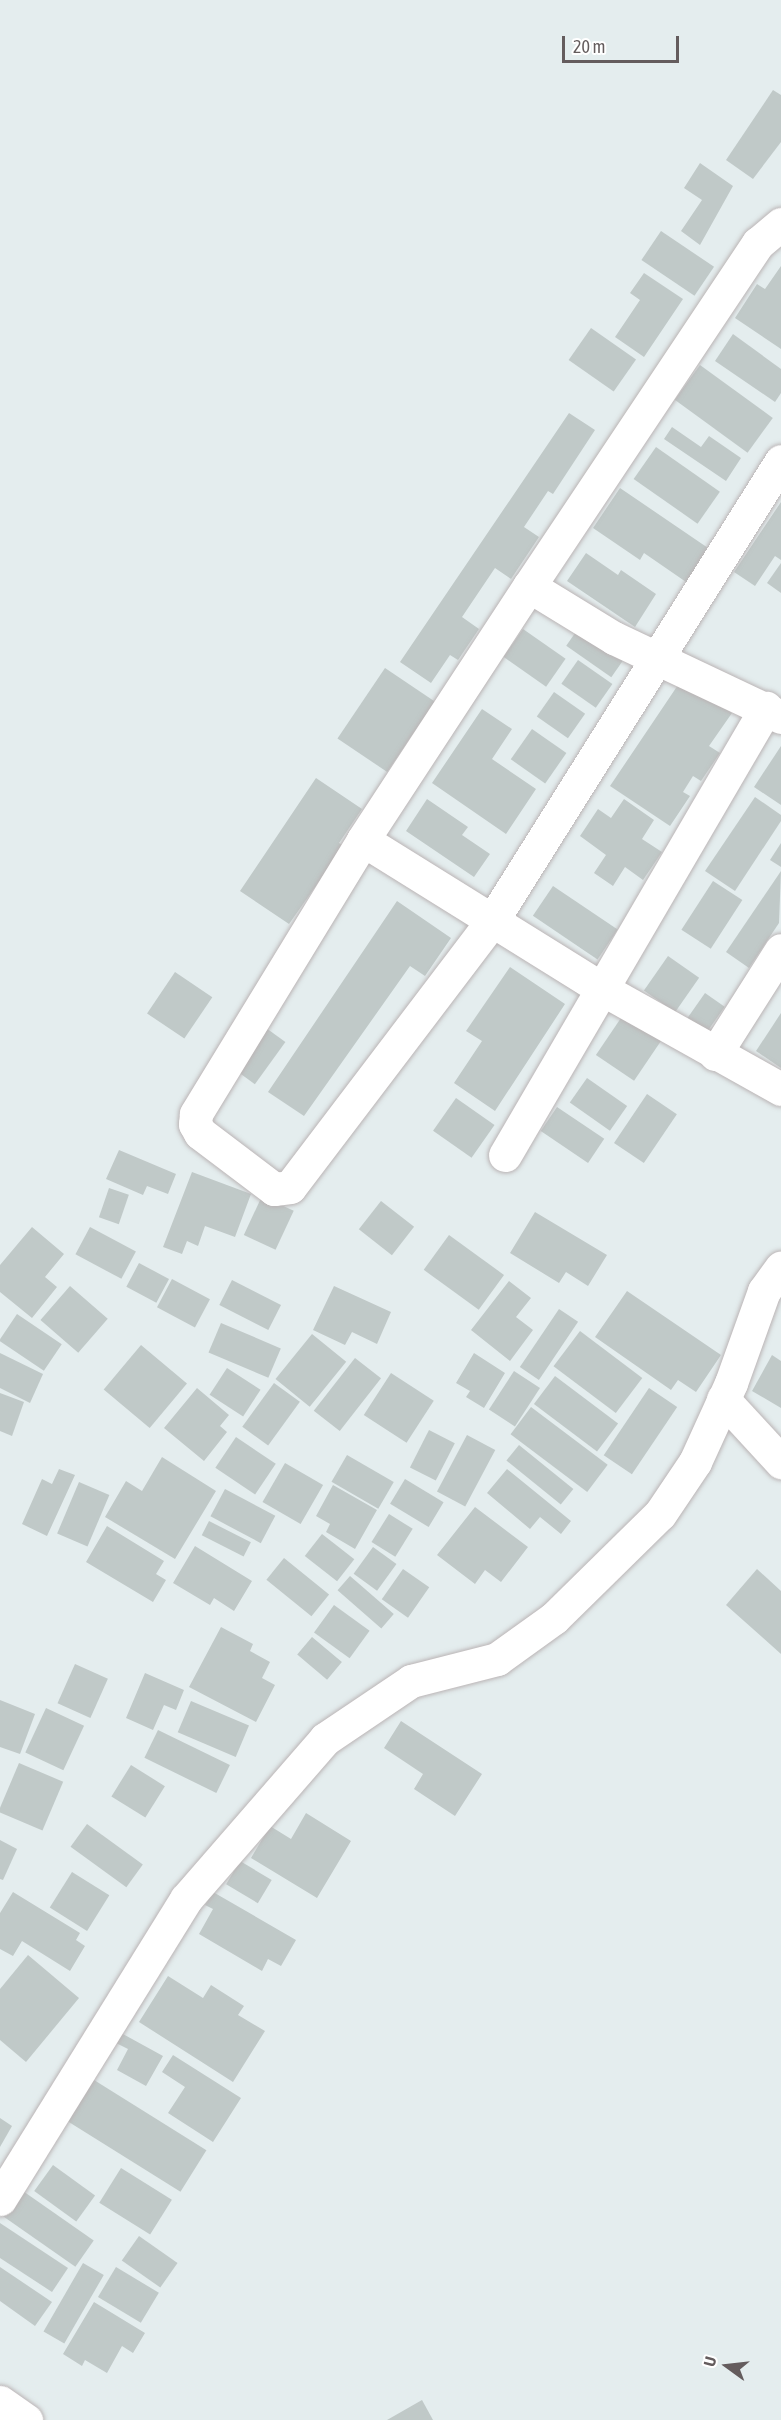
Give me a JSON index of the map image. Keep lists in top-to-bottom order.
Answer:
{
  "scale_bar": "20 m",
  "north": "left"
}
